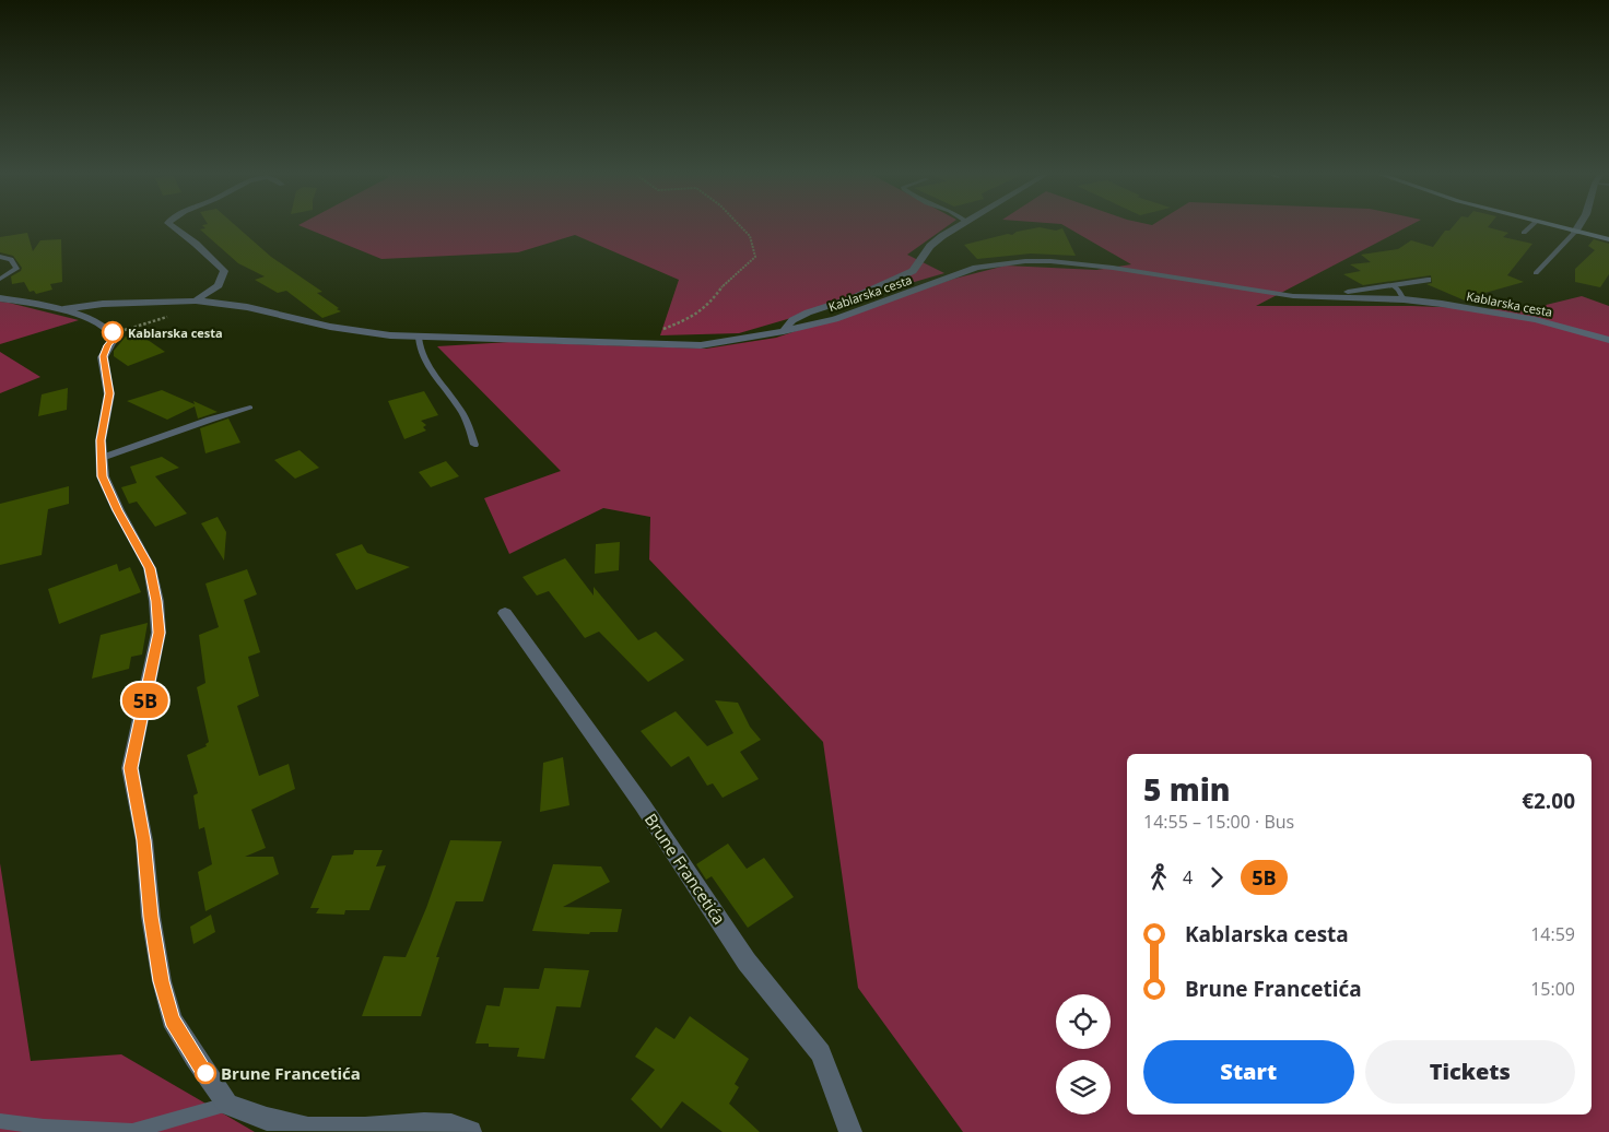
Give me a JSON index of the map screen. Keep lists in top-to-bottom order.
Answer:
{
  "streets": {
    "street": ["Kablarska cesta", "Brune Francetića"]
  },
  "places": ["Kablarska cesta", "Brune Francetića"],
  "lines": ["bus line 5B"],
  "page": {
    "on_map": "5B",
    "heading": ["5 min", "14:55 – 15:00 · Bus", "€2.00"],
    "legs": ["4", "5B"],
    "list": [
      {
        "name": "Kablarska cesta",
        "value": "14:59"
      },
      {
        "name": "Brune Francetića",
        "value": "15:00"
      }
    ],
    "buttons": ["Start", "Tickets"]
  }
}
